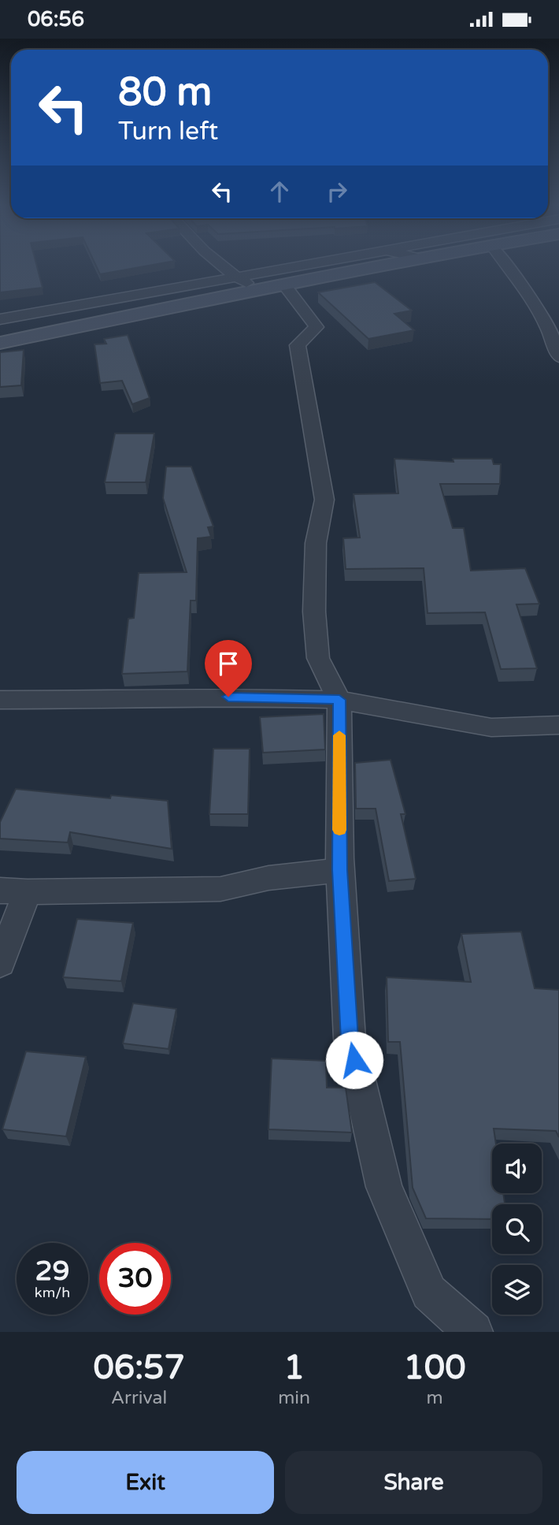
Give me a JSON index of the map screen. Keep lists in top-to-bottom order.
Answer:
{
  "page": {
    "status": "06:56",
    "turn": ["80 m", "Turn left"],
    "speed": "29 km/h",
    "limit": "30",
    "eta": [
      "06:57",
      "Arrival",
      "1",
      "min",
      "100",
      "m"
    ],
    "buttons": ["Exit", "Share"]
  }
}
